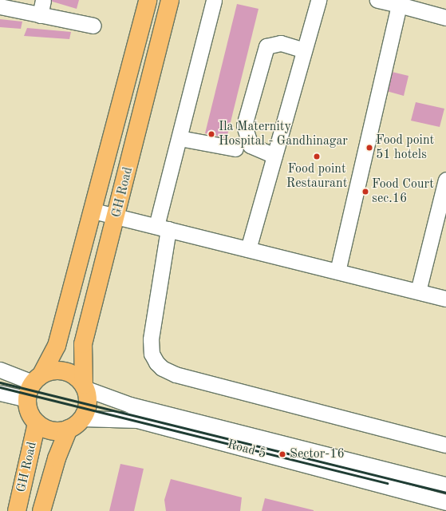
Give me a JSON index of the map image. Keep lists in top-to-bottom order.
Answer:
{
  "streets": {
    "main road": ["GH Road"],
    "street": ["Road 5"]
  },
  "crossings": [
    ["GH Road", "Road 5"]
  ],
  "places": [
    "Ila Maternity Hospital - Gandhinagar",
    "Food point 51 hotels",
    "Food point Restaurant",
    "Food Court sec.16",
    "Sector-16"
  ]
}
